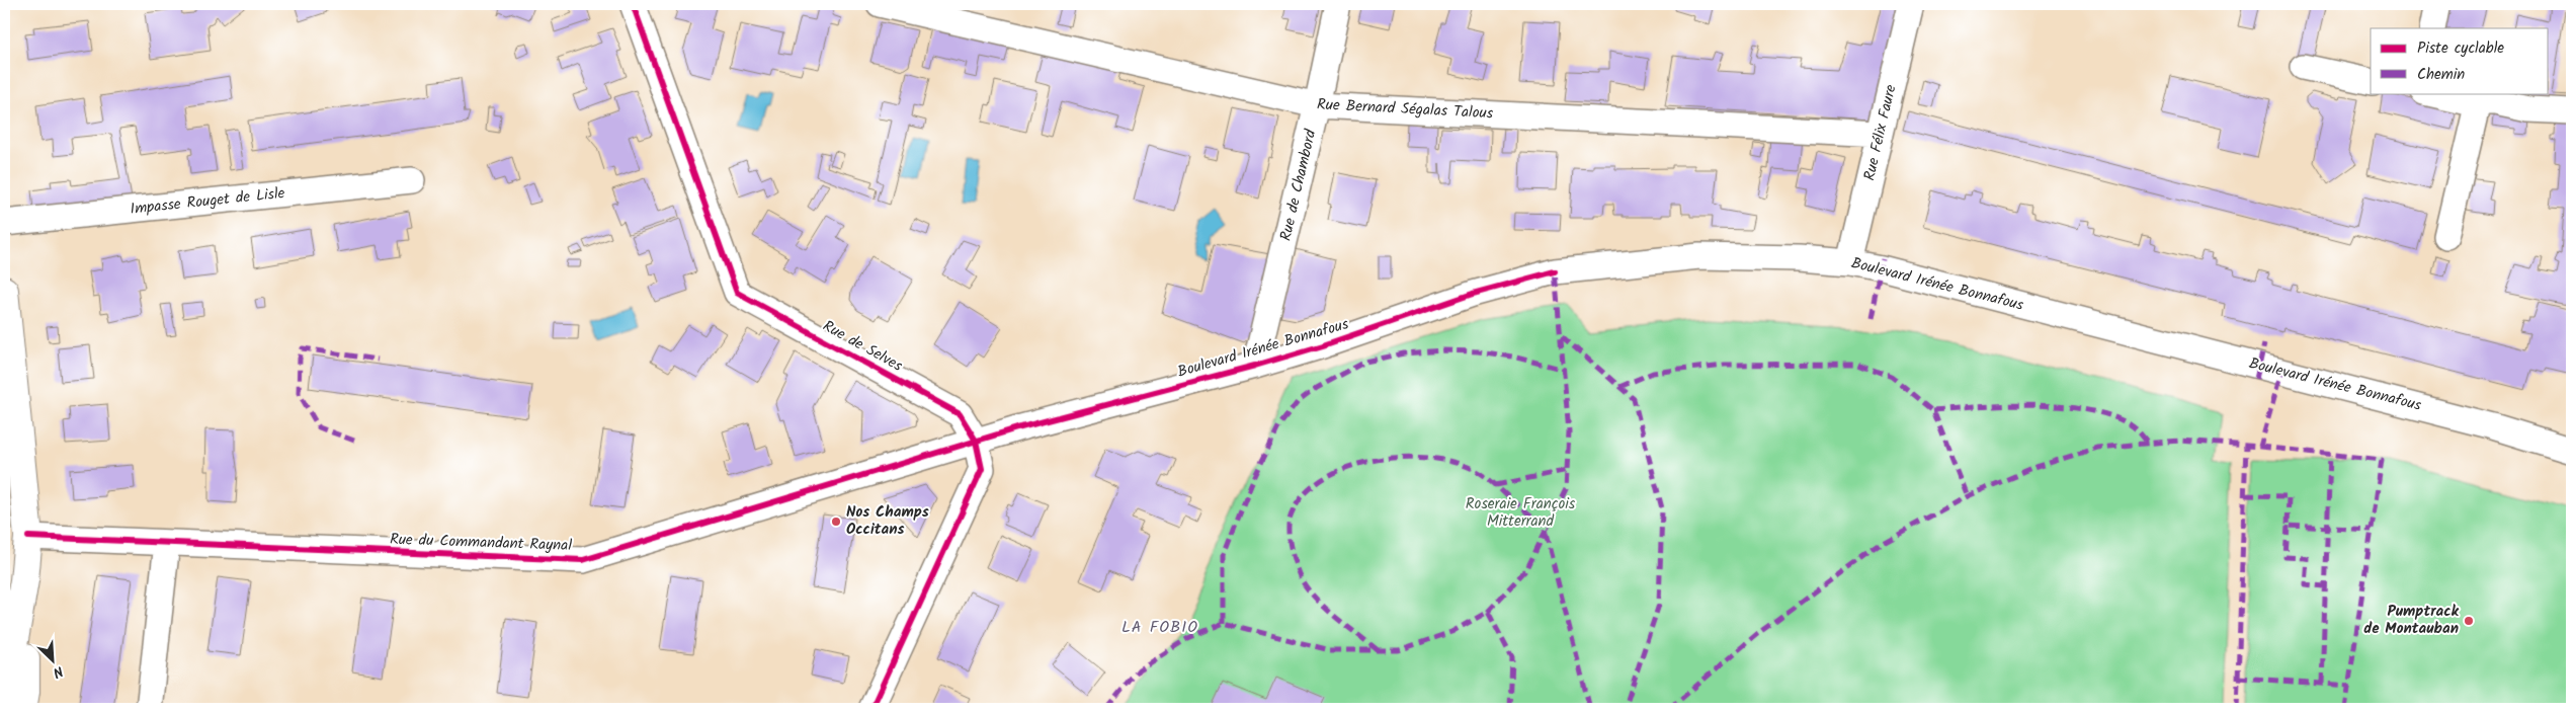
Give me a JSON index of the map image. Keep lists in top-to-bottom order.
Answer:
{
  "streets": {
    "street": [
      "Rue Bernard Ségalas Talous",
      "Rue Félix Faure",
      "Rue de Chambord",
      "Impasse Rouget de Lisle",
      "Boulevard Irénée Bonnafous",
      "Rue de Selves",
      "Rue du Commandant Raynal"
    ]
  },
  "crossings": [
    ["Rue Bernard Ségalas Talous", "Rue Félix Faure"],
    ["Rue Bernard Ségalas Talous", "Rue de Chambord"],
    ["Rue Félix Faure", "Boulevard Irénée Bonnafous"],
    ["Rue de Chambord", "Boulevard Irénée Bonnafous"],
    ["Boulevard Irénée Bonnafous", "Rue de Selves"],
    ["Boulevard Irénée Bonnafous", "Rue du Commandant Raynal"],
    ["Rue de Selves", "Rue du Commandant Raynal"]
  ],
  "districts": ["LA FOBIO"],
  "parks": ["Roseraie François Mitterrand"],
  "places": ["Nos Champs Occitans", "Pumptrack de Montauban"],
  "legend": ["Piste cyclable", "Chemin"],
  "north": "bottom right"
}
